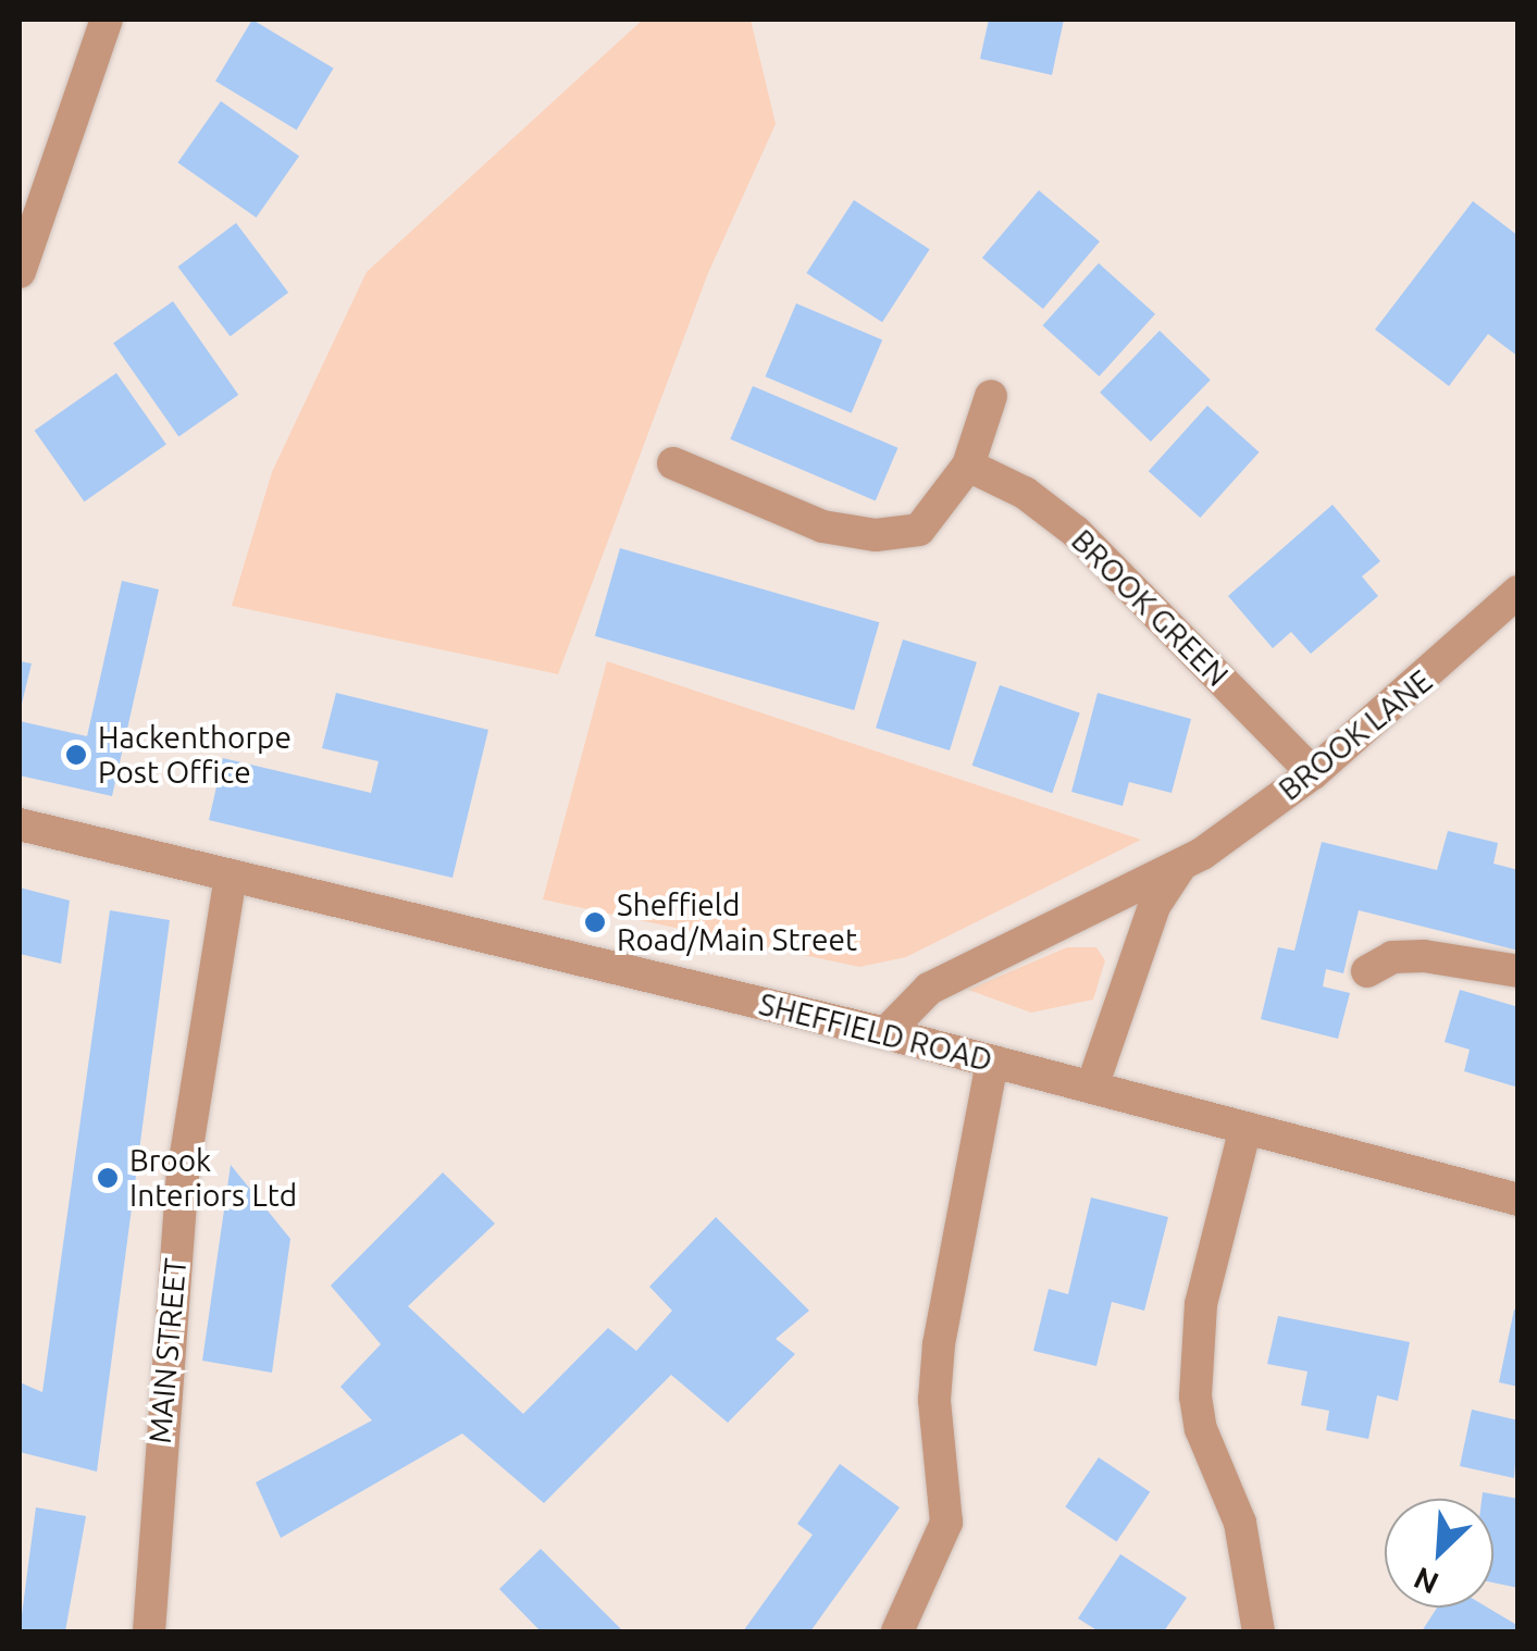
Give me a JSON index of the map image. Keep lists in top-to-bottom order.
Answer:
{
  "streets": {
    "street": [
      "BROOK GREEN",
      "BROOK LANE",
      "SHEFFIELD ROAD",
      "MAIN STREET"
    ]
  },
  "crossings": [
    ["BROOK GREEN", "BROOK LANE"],
    ["BROOK LANE", "SHEFFIELD ROAD"],
    ["SHEFFIELD ROAD", "MAIN STREET"]
  ],
  "places": ["Hackenthorpe Post Office", "Sheffield Road/Main Street", "Brook Interiors Ltd"],
  "north": "bottom left"
}
